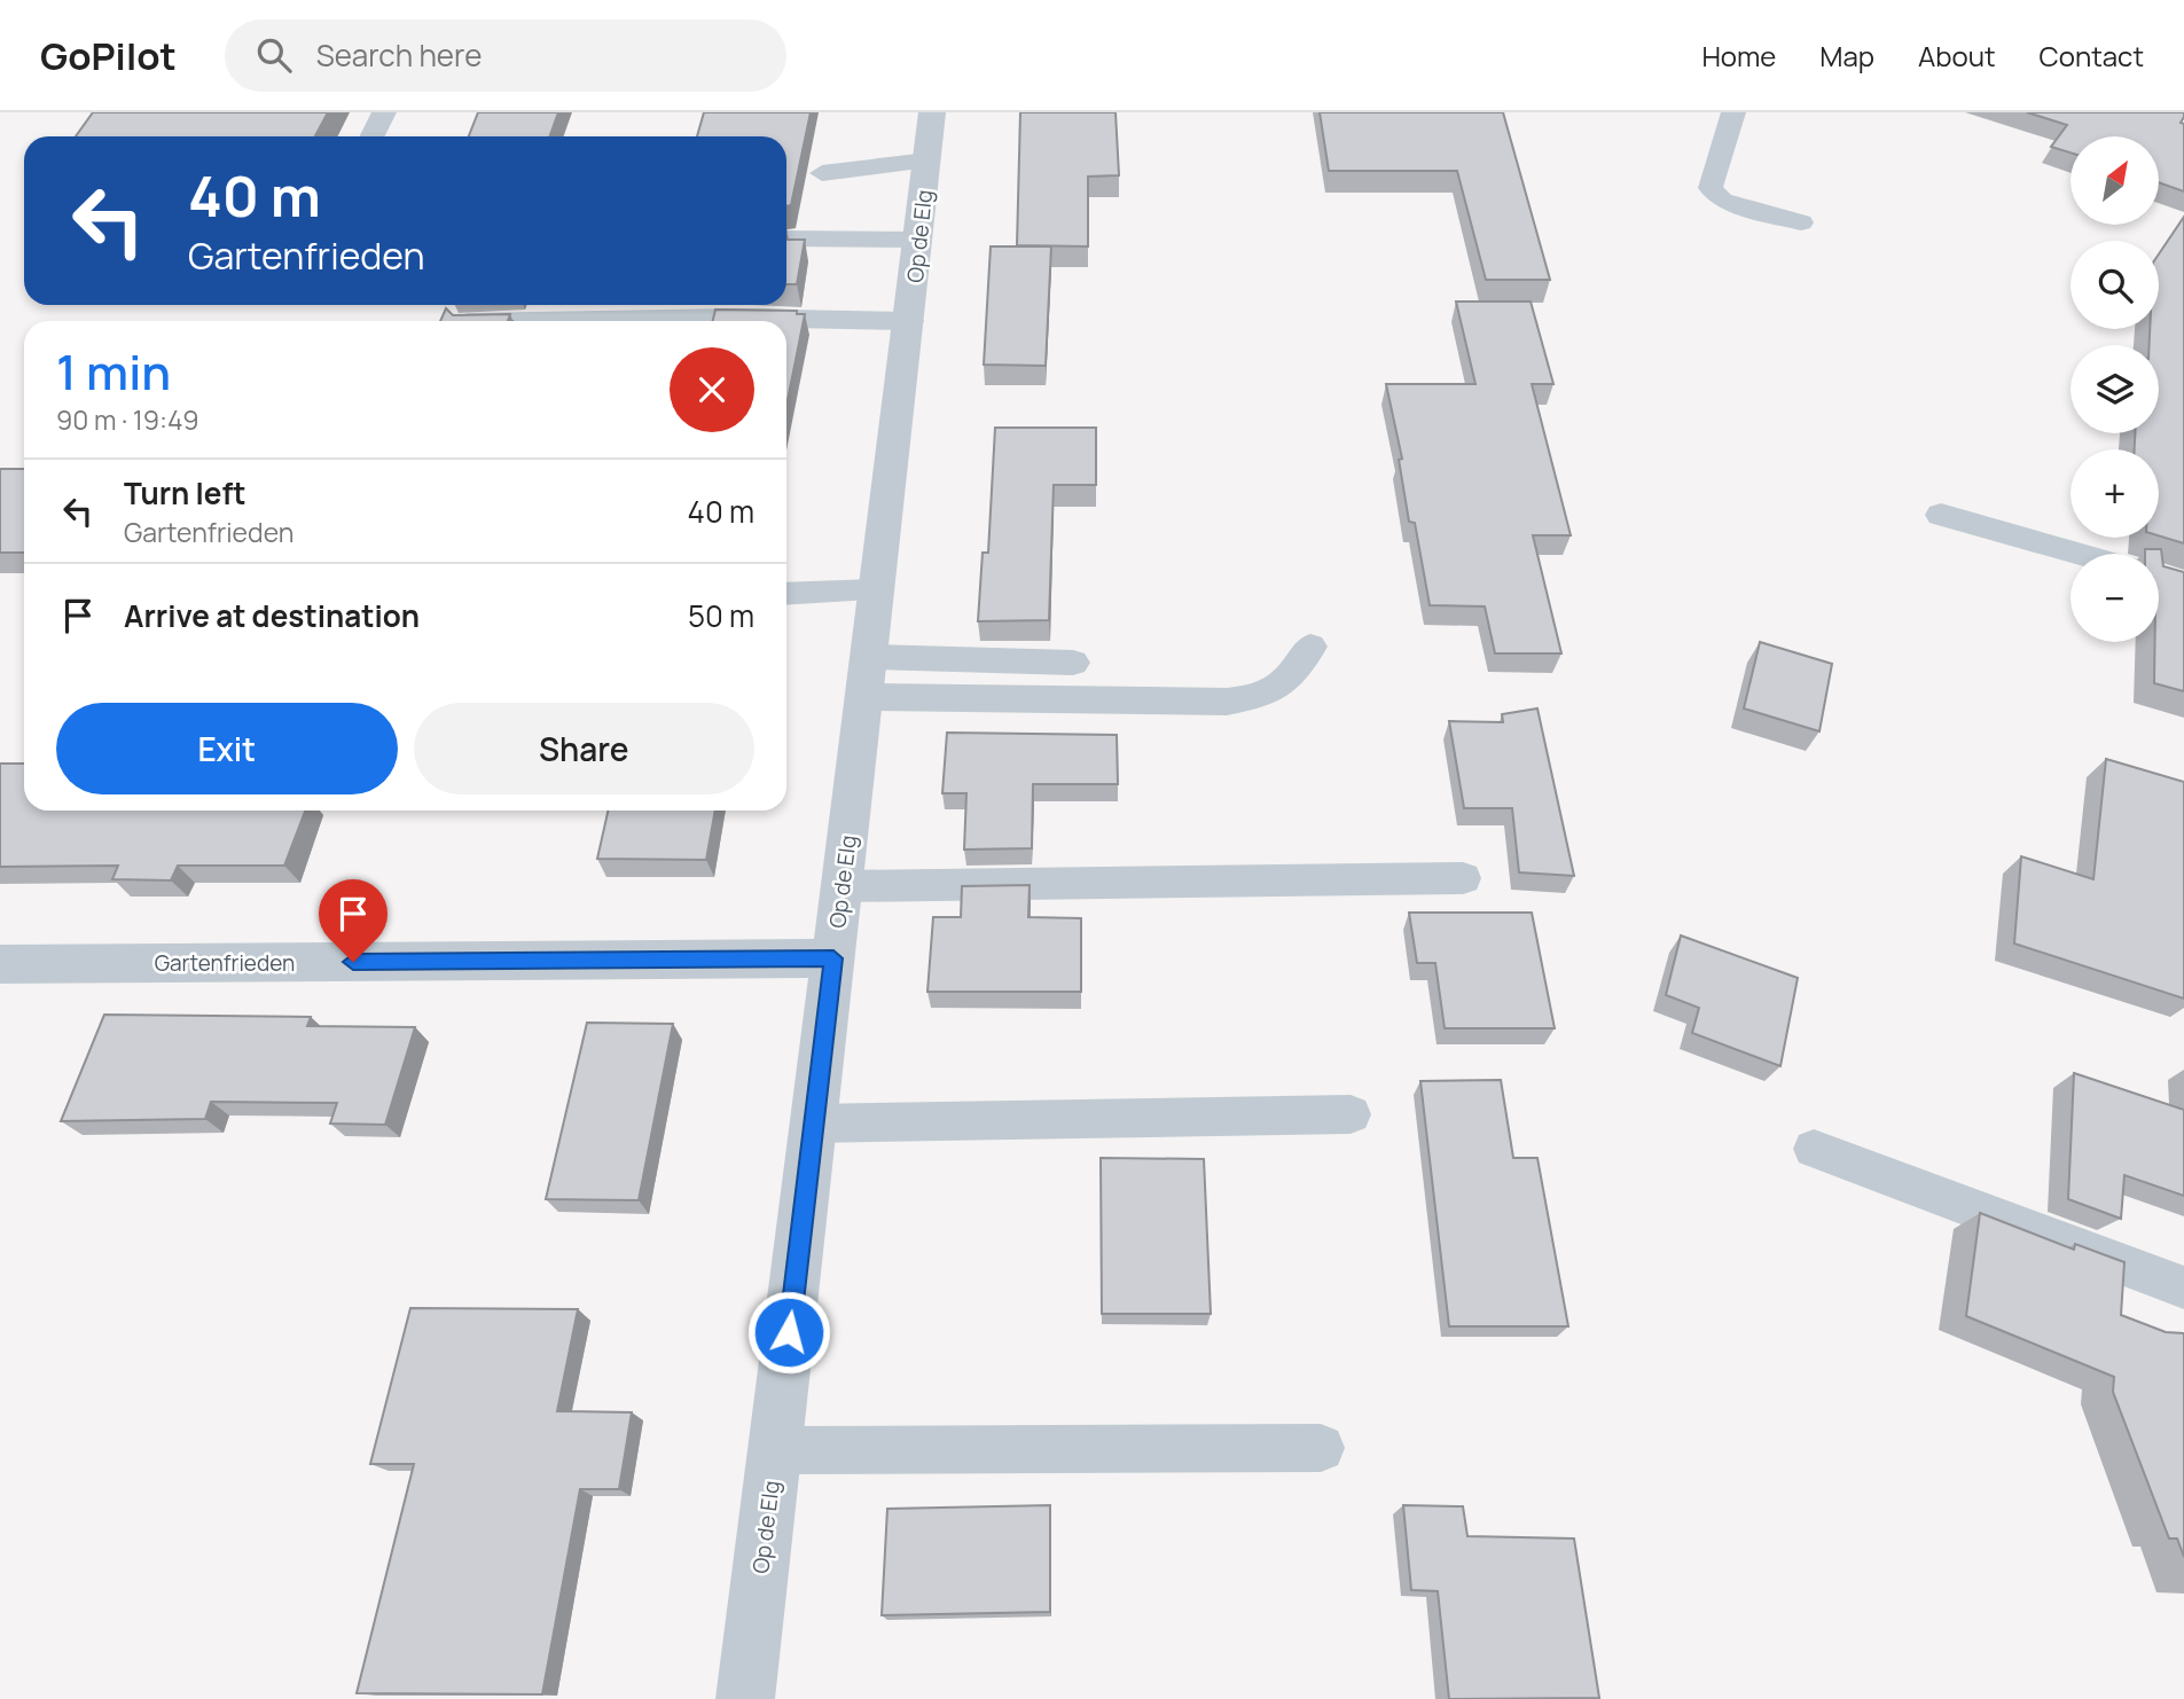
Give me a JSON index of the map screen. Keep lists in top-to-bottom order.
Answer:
{
  "streets": {
    "street": ["Op de Elg", "Gartenfrieden"]
  },
  "crossings": [
    ["Op de Elg", "Gartenfrieden"]
  ],
  "north": "top right",
  "page": {
    "header": "GoPilot",
    "search": "Search here",
    "nav": [
      "Home",
      "Map",
      "About",
      "Contact"
    ],
    "map_buttons": ["+", "−"],
    "turn": ["40 m", "Gartenfrieden"],
    "heading": ["1 min", "90 m · 19:49"],
    "list": [
      {
        "name": "Turn left",
        "note": "Gartenfrieden",
        "value": "40 m"
      },
      {
        "name": "Arrive at destination",
        "value": "50 m"
      }
    ],
    "buttons": ["Exit", "Share"]
  }
}
